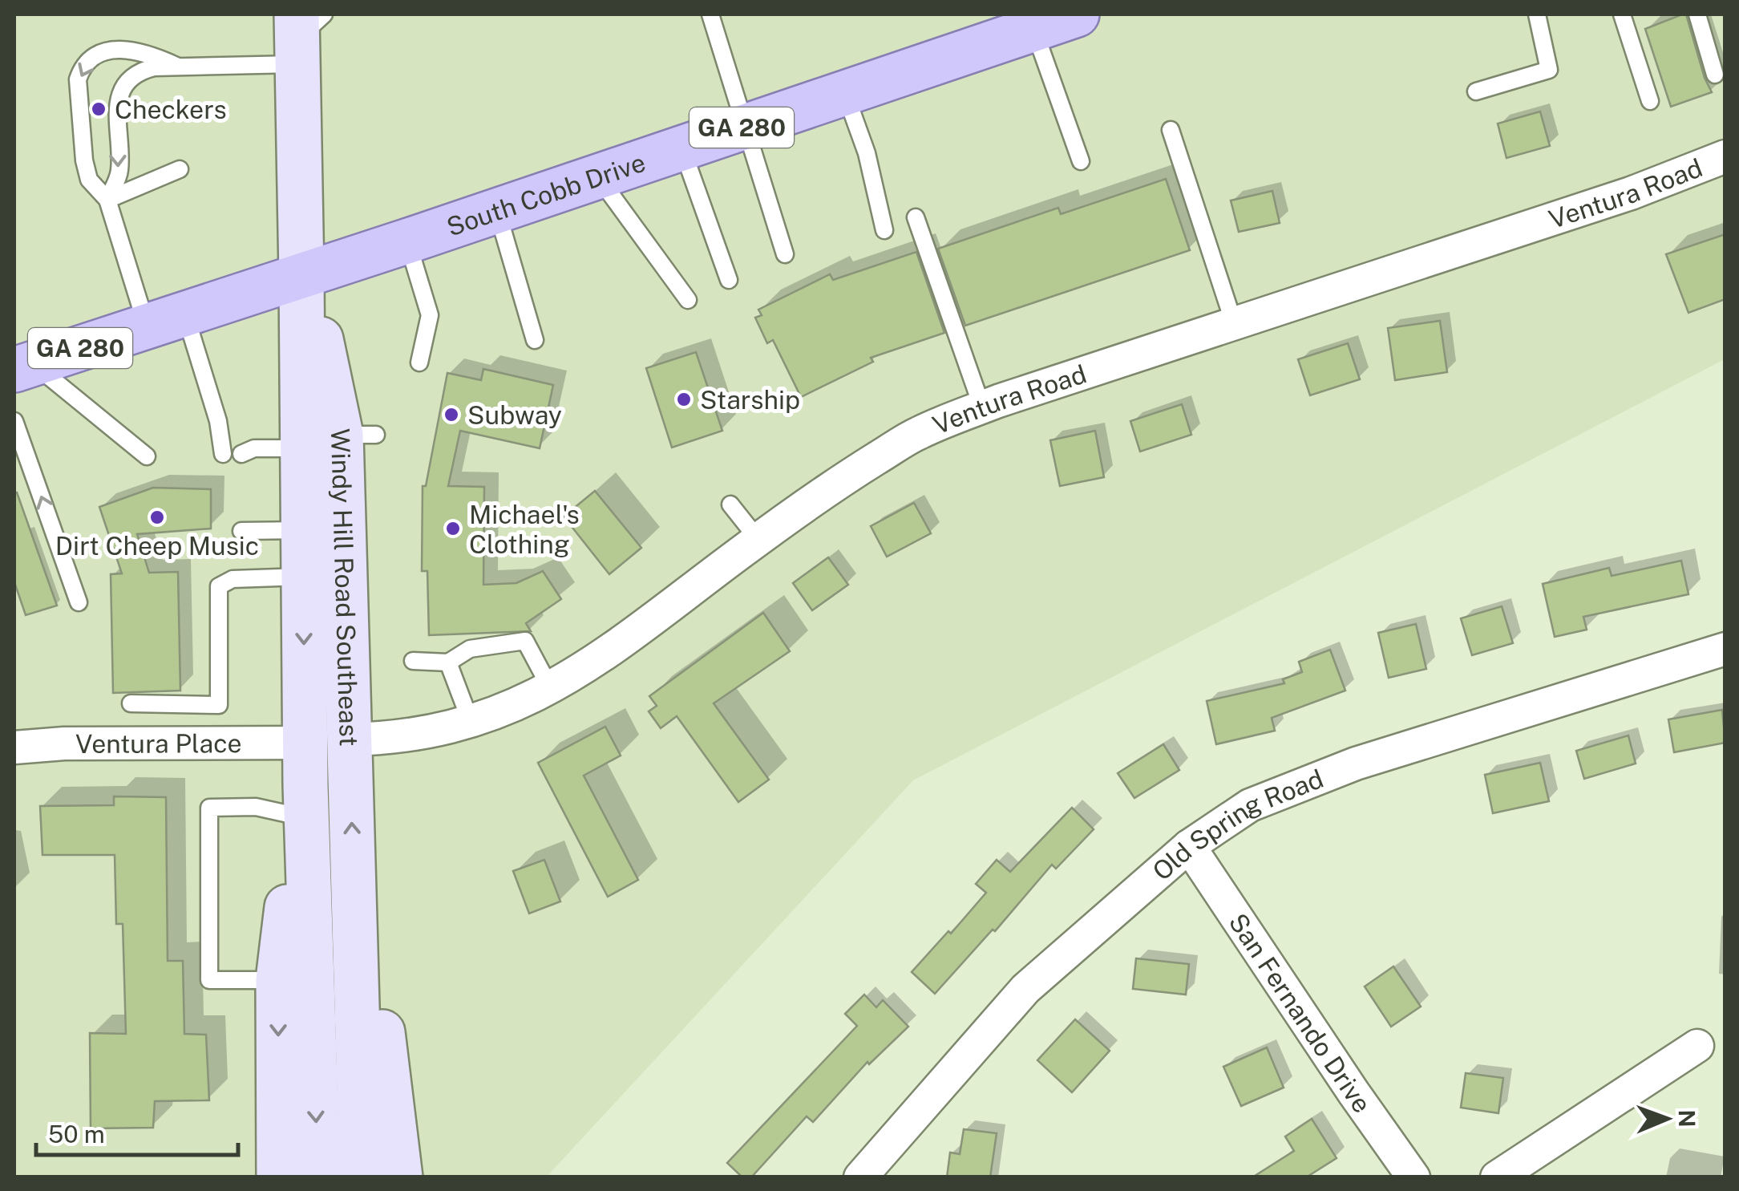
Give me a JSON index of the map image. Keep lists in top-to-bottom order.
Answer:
{
  "streets": {
    "main road": ["GA 280", "South Cobb Drive", "Windy Hill Road Southeast"],
    "street": [
      "Ventura Road",
      "Ventura Place",
      "Old Spring Road",
      "San Fernando Drive"
    ]
  },
  "crossings": [
    ["Ventura Road", "Windy Hill Road Southeast"],
    ["South Cobb Drive", "Windy Hill Road Southeast"],
    ["Windy Hill Road Southeast", "Ventura Place"],
    ["Old Spring Road", "San Fernando Drive"]
  ],
  "places": [
    "Checkers",
    "Starship",
    "Subway",
    "Dirt Cheep Music",
    "Michael's Clothing"
  ],
  "scale_bar": "50 m",
  "north": "right"
}
